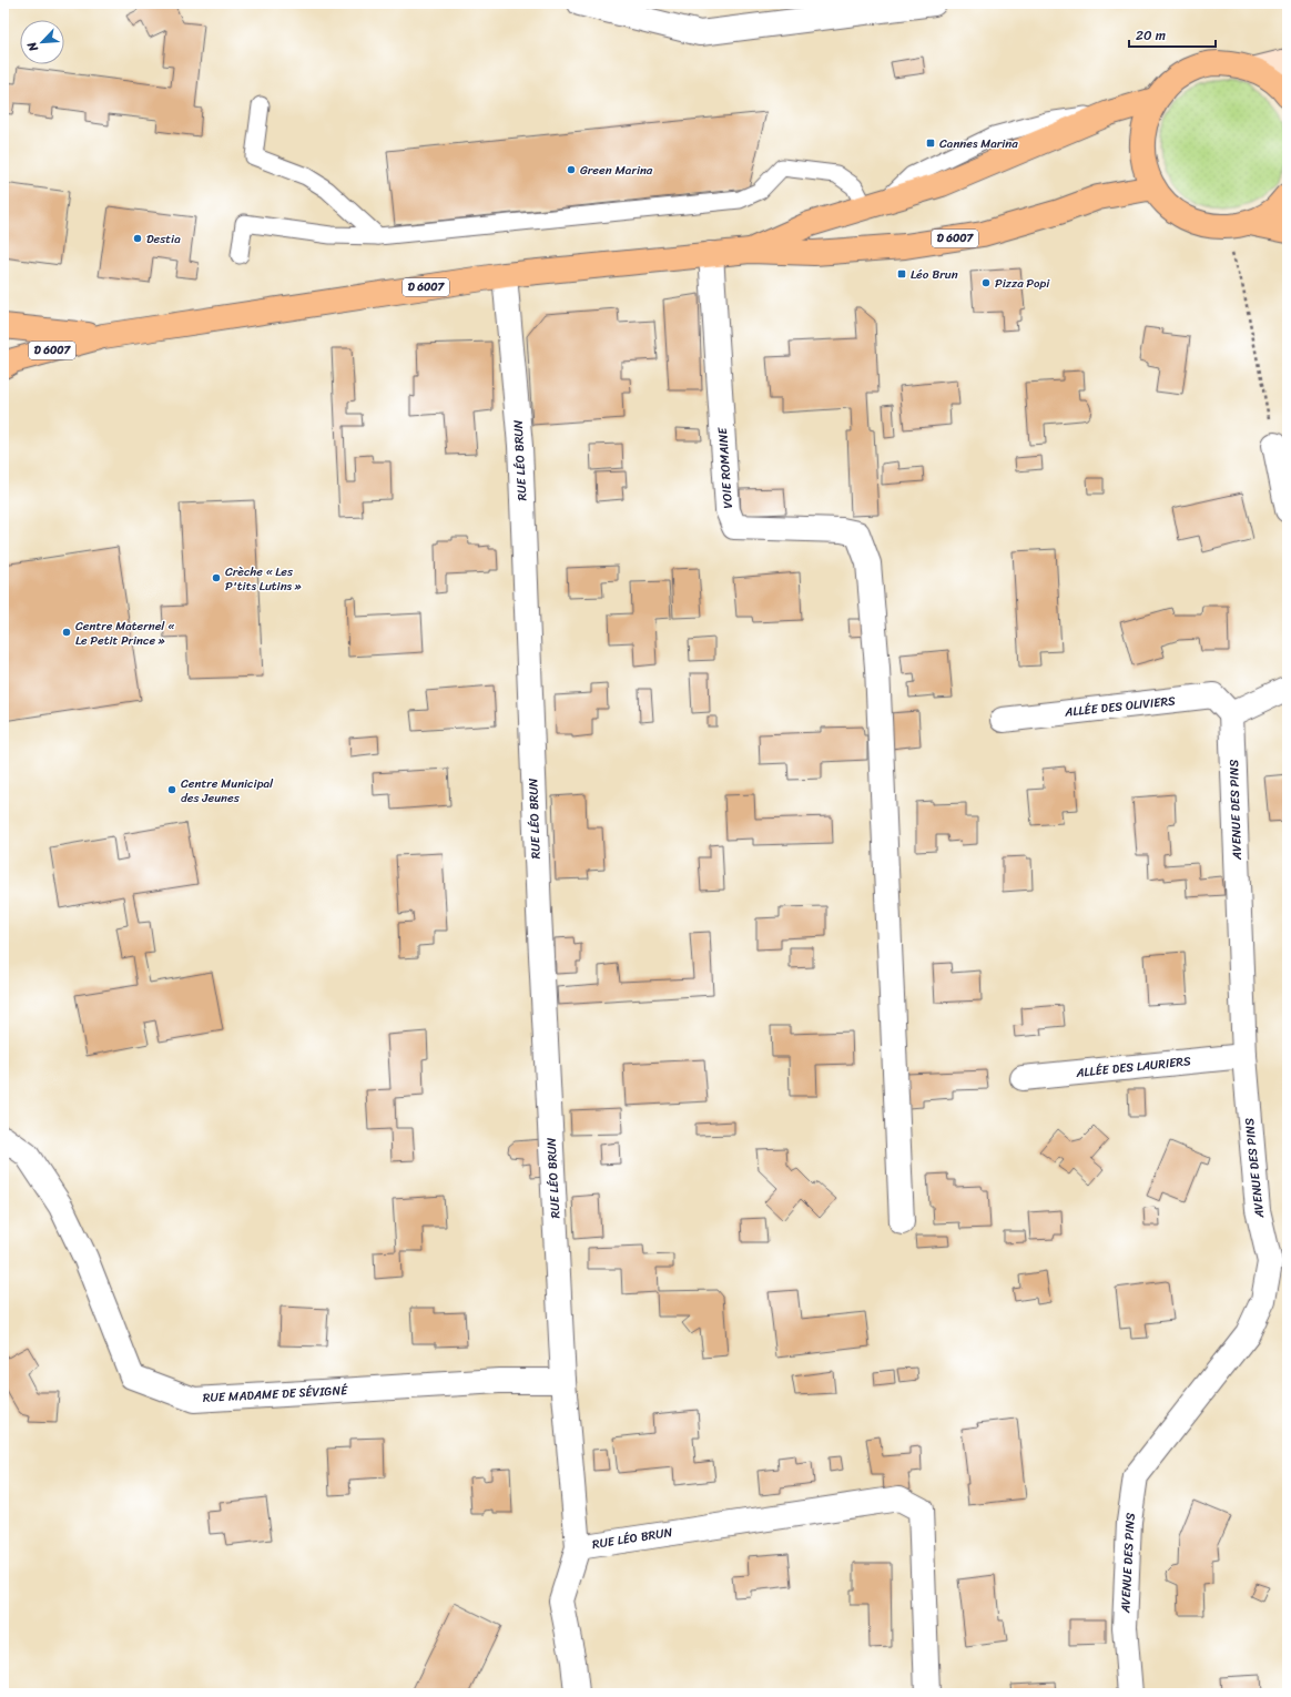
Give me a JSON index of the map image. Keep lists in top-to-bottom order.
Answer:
{
  "streets": {
    "main road": ["D 6007"],
    "street": [
      "RUE LÉO BRUN",
      "VOIE ROMAINE",
      "ALLÉE DES OLIVIERS",
      "AVENUE DES PINS",
      "ALLÉE DES LAURIERS",
      "RUE MADAME DE SÉVIGNÉ"
    ]
  },
  "crossings": [
    ["D 6007", "RUE LÉO BRUN"],
    ["D 6007", "VOIE ROMAINE"],
    ["RUE LÉO BRUN", "RUE MADAME DE SÉVIGNÉ"],
    ["ALLÉE DES OLIVIERS", "AVENUE DES PINS"],
    ["AVENUE DES PINS", "ALLÉE DES LAURIERS"]
  ],
  "places": {
    "transit": ["Cannes Marina", "Léo Brun"],
    "other": [
      "Green Marina",
      "Destia",
      "Pizza Popi",
      "Crèche « Les P'tits Lutins »",
      "Centre Maternel « Le Petit Prince »",
      "Centre Municipal des Jeunes"
    ]
  },
  "scale_bar": "20 m",
  "north": "bottom left"
}
